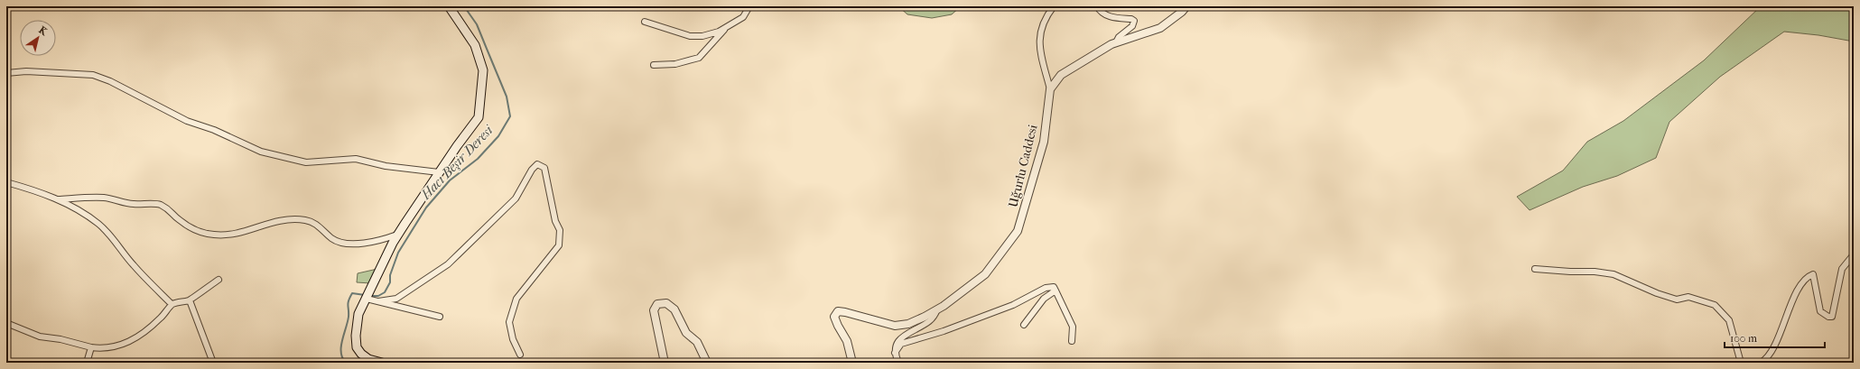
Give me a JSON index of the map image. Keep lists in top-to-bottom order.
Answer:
{
  "streets": {
    "street": ["Uğurlu Caddesi"]
  },
  "water": ["Hacı Beşir Deresi"],
  "scale_bar": "100 m",
  "north": "top right"
}
